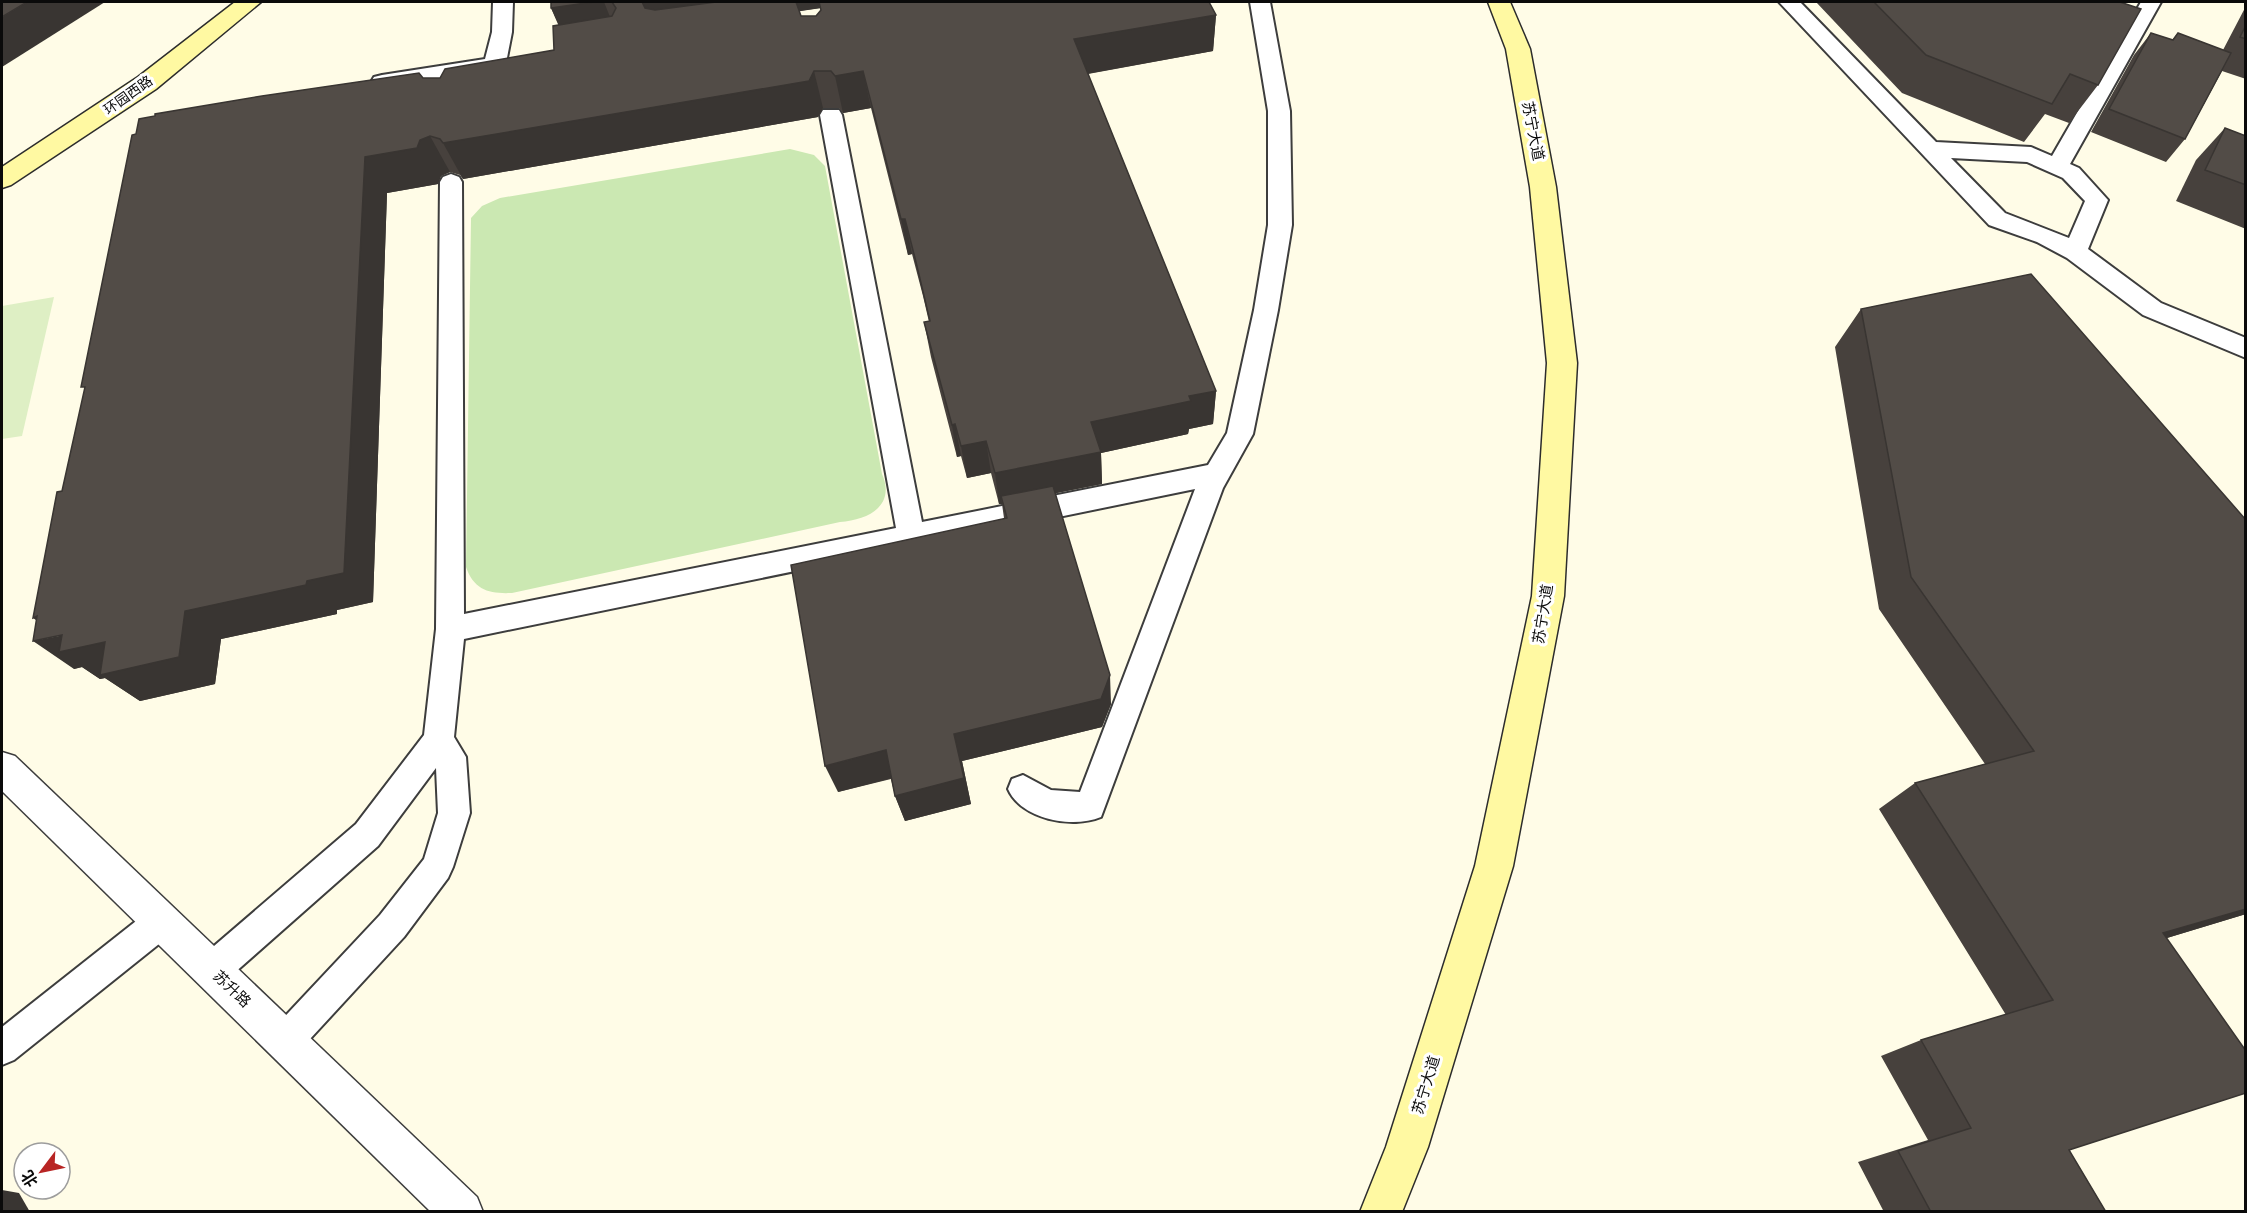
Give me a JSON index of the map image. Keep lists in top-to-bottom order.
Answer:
{
  "streets": {
    "street": ["环园西路", "苏宁大道", "苏升路"]
  },
  "north": "bottom left"
}
